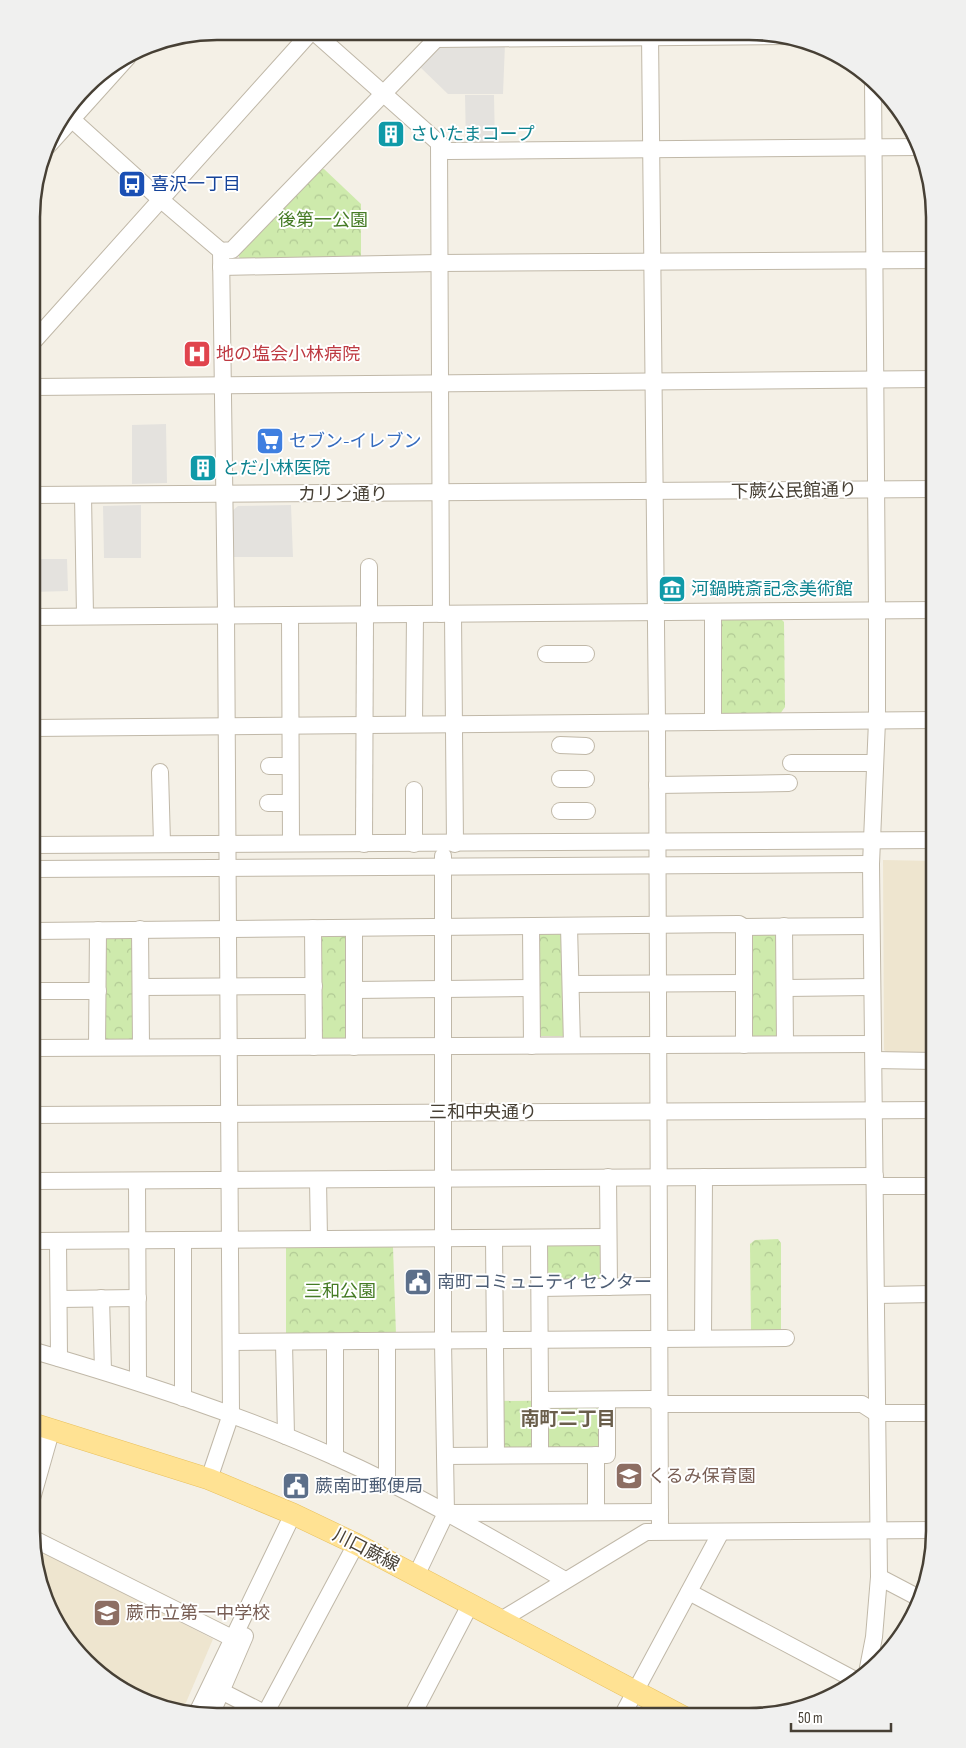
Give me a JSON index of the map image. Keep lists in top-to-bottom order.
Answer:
{
  "streets": {
    "main road": ["川口蕨線"],
    "street": ["下蕨公民館通り", "カリン通り", "三和中央通り"]
  },
  "crossings": [
    ["下蕨公民館通り", "カリン通り"]
  ],
  "districts": ["南町二丁目"],
  "parks": ["後第一公園", "三和公園"],
  "places": {
    "building": ["さいたまコープ", "とだ小林医院"],
    "bus stop": ["喜沢一丁目"],
    "hospital": ["地の塩会小林病院"],
    "supermarket": ["セブン-イレブン"],
    "museum": ["河鍋暁斎記念美術館"],
    "public building": ["南町コミュニティセンター", "蕨南町郵便局"],
    "school or university": ["くるみ保育園", "蕨市立第一中学校"]
  },
  "scale_bar": "50 m"
}
